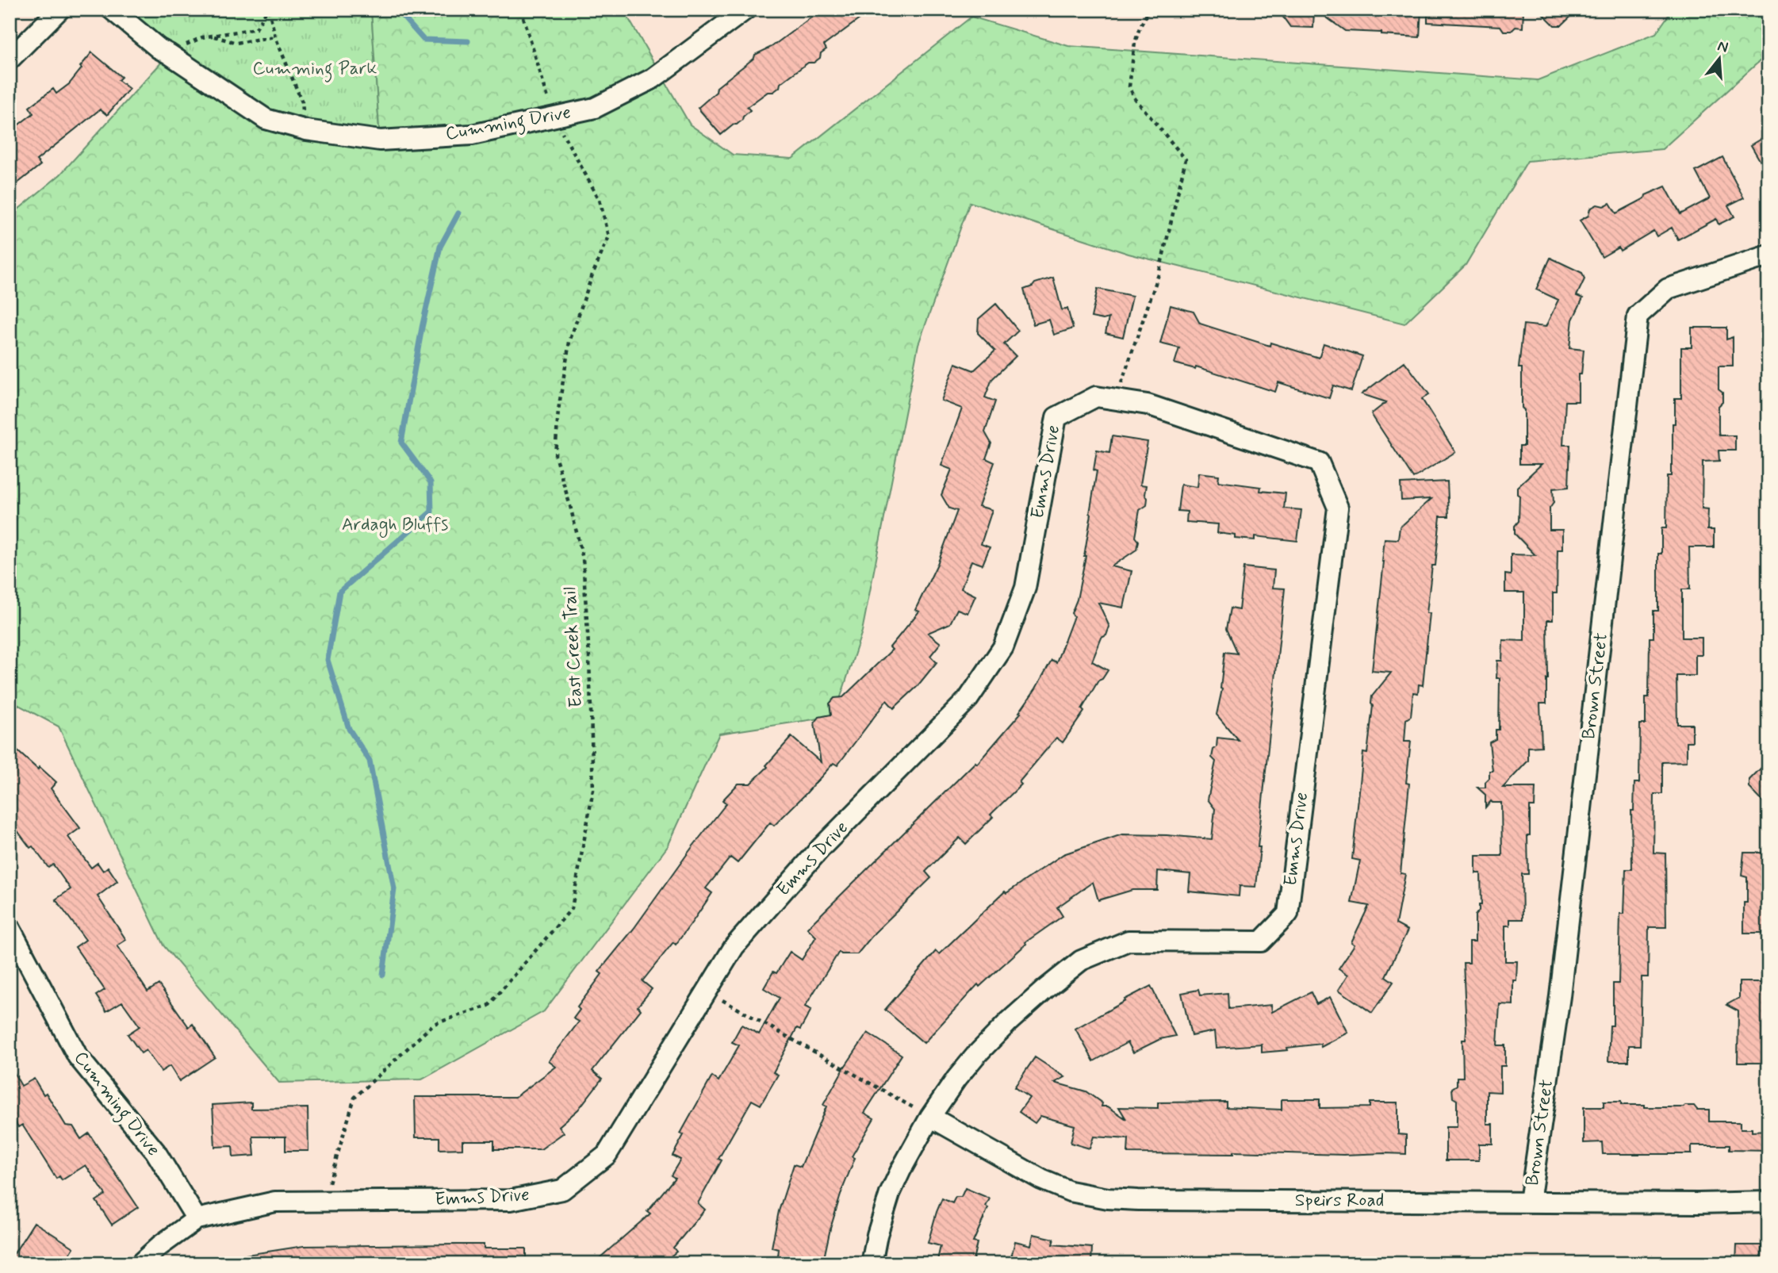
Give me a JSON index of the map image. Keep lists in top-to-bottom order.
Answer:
{
  "streets": {
    "street": [
      "Cumming Drive",
      "Emms Drive",
      "Brown Street",
      "Speirs Road"
    ],
    "path": ["East Creek Trail"]
  },
  "crossings": [
    ["Cumming Drive", "Emms Drive"],
    ["Cumming Drive", "East Creek Trail"],
    ["Emms Drive", "East Creek Trail"],
    ["Emms Drive", "Speirs Road"],
    ["Brown Street", "Speirs Road"]
  ],
  "parks": ["Cumming Park", "Ardagh Bluffs"],
  "north": "top"
}
